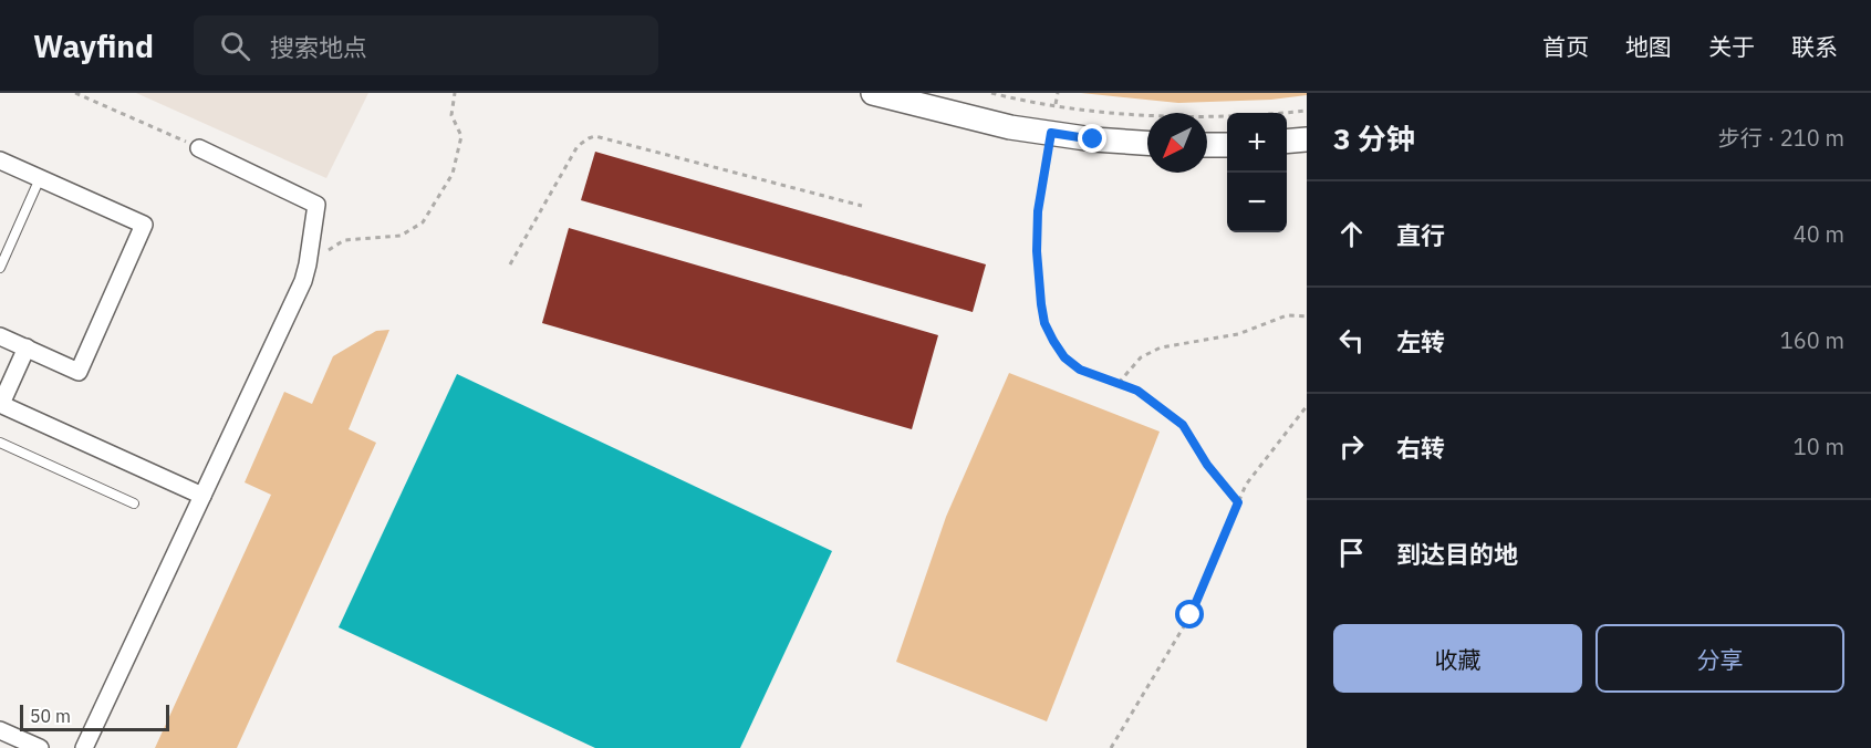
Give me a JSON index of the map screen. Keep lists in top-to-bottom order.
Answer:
{
  "scale_bar": "50 m",
  "north": "bottom left",
  "page": {
    "header": "Wayfind",
    "search": "搜索地点",
    "nav": [
      "首页",
      "地图",
      "关于",
      "联系"
    ],
    "heading": ["3 分钟", "步行 · 210 m"],
    "map_buttons": ["+", "−"],
    "list": [
      ["直行", "40 m"],
      ["左转", "160 m"],
      ["右转", "10 m"],
      "到达目的地"
    ],
    "buttons": ["收藏", "分享"],
    "scale": "50 m"
  }
}
